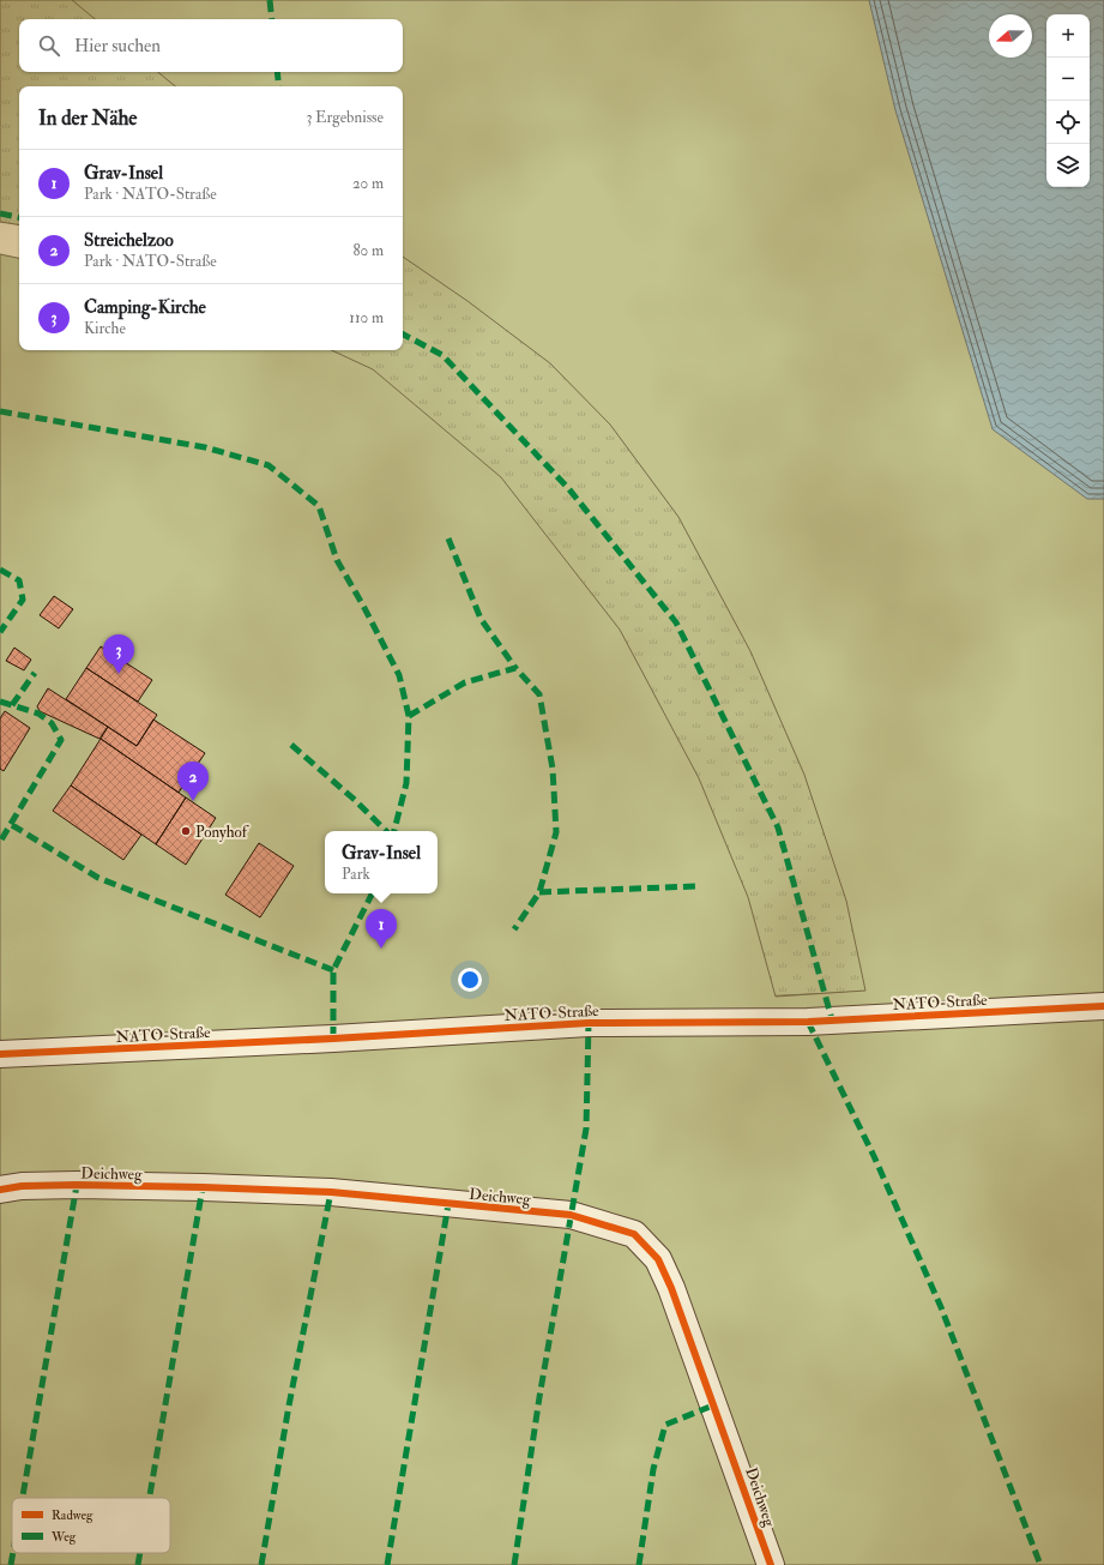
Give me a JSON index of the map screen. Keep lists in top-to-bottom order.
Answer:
{
  "streets": {
    "street": ["NATO-Straße", "Deichweg"]
  },
  "places": ["Ponyhof"],
  "legend": ["Radweg", "Weg"],
  "north": "left",
  "page": {
    "map_buttons": ["+", "−"],
    "search": "Hier suchen",
    "heading": ["In der Nähe", "3 Ergebnisse"],
    "list": [
      {
        "mark": "1",
        "name": "Grav-Insel",
        "note": "Park · NATO-Straße",
        "value": "20 m"
      },
      {
        "mark": "2",
        "name": "Streichelzoo",
        "note": "Park · NATO-Straße",
        "value": "80 m"
      },
      {
        "mark": "3",
        "name": "Camping-Kirche",
        "note": "Kirche",
        "value": "110 m"
      }
    ],
    "pins": ["3", "2", "1"],
    "popup": ["Grav-Insel", "Park"]
  }
}
